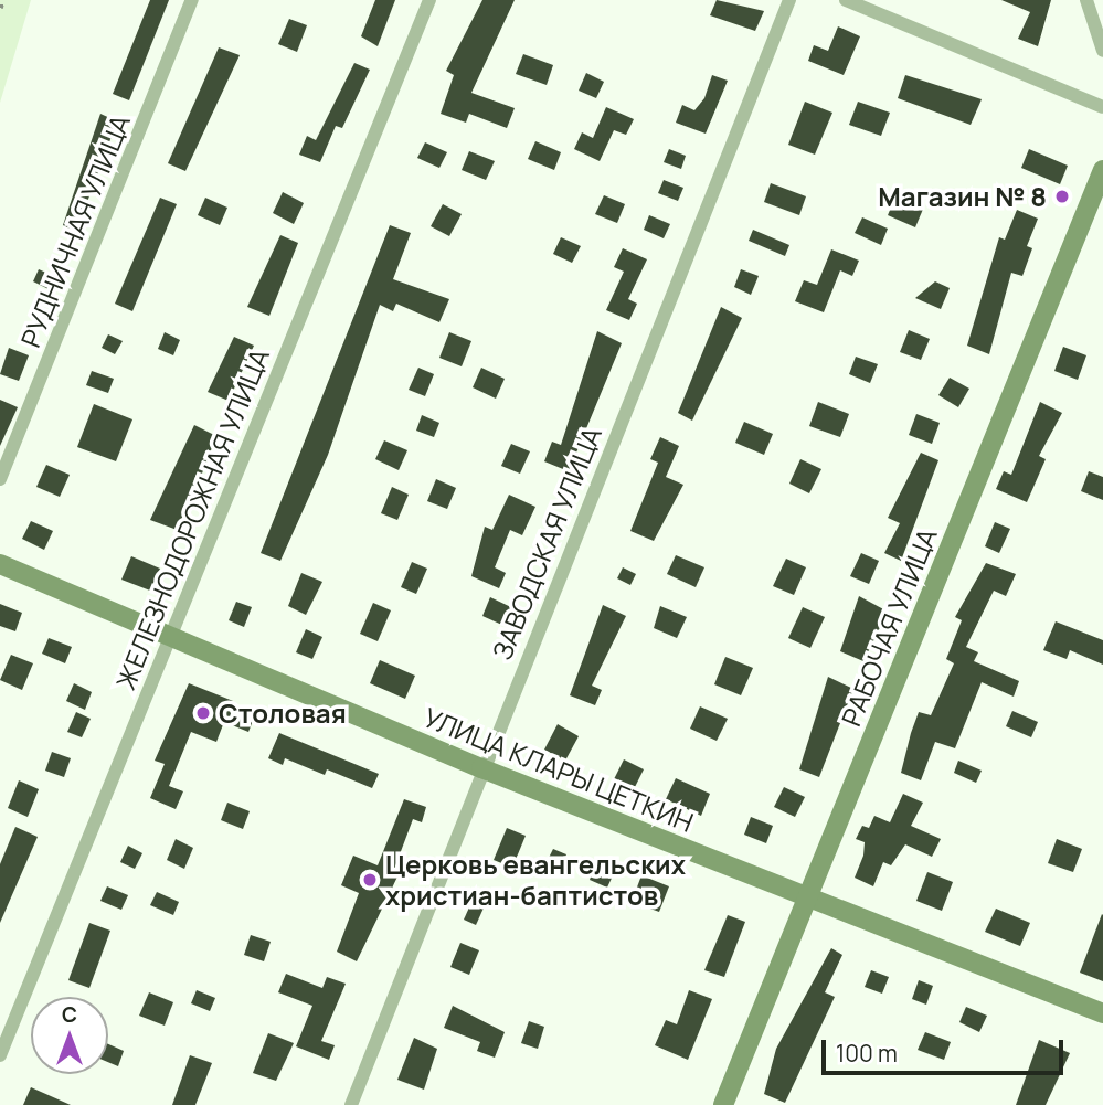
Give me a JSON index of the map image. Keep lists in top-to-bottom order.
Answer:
{
  "streets": {
    "street": [
      "РУДНИЧНАЯ УЛИЦА",
      "ЖЕЛЕЗНОДОРОЖНАЯ УЛИЦА",
      "ЗАВОДСКАЯ УЛИЦА",
      "РАБОЧАЯ УЛИЦА",
      "УЛИЦА КЛАРЫ ЦЕТКИН"
    ]
  },
  "crossings": [
    ["ЖЕЛЕЗНОДОРОЖНАЯ УЛИЦА", "УЛИЦА КЛАРЫ ЦЕТКИН"],
    ["ЗАВОДСКАЯ УЛИЦА", "УЛИЦА КЛАРЫ ЦЕТКИН"],
    ["РАБОЧАЯ УЛИЦА", "УЛИЦА КЛАРЫ ЦЕТКИН"]
  ],
  "places": ["Магазин № 8", "Столовая", "Церковь евангельских христиан-баптистов"],
  "scale_bar": "100 m",
  "north": "top"
}
